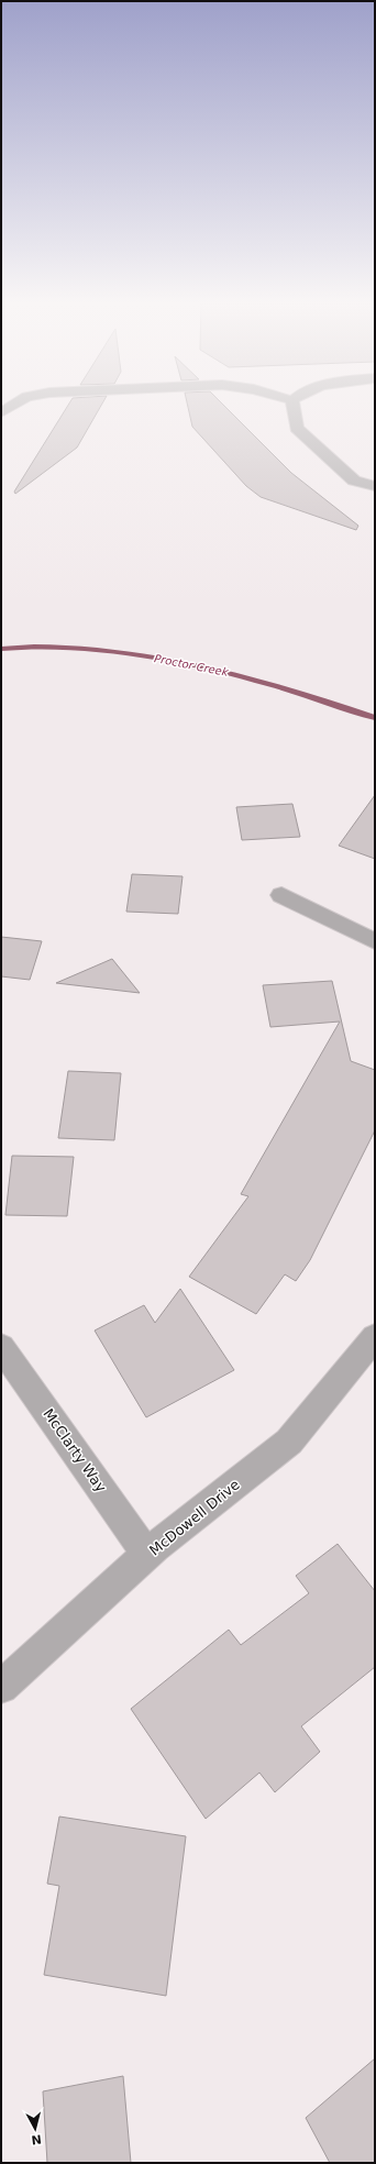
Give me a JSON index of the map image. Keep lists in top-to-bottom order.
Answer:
{
  "streets": {
    "street": ["McClarty Way", "McDowell Drive"]
  },
  "crossings": [
    ["McClarty Way", "McDowell Drive"]
  ],
  "water": ["Proctor Creek"],
  "north": "bottom"
}
